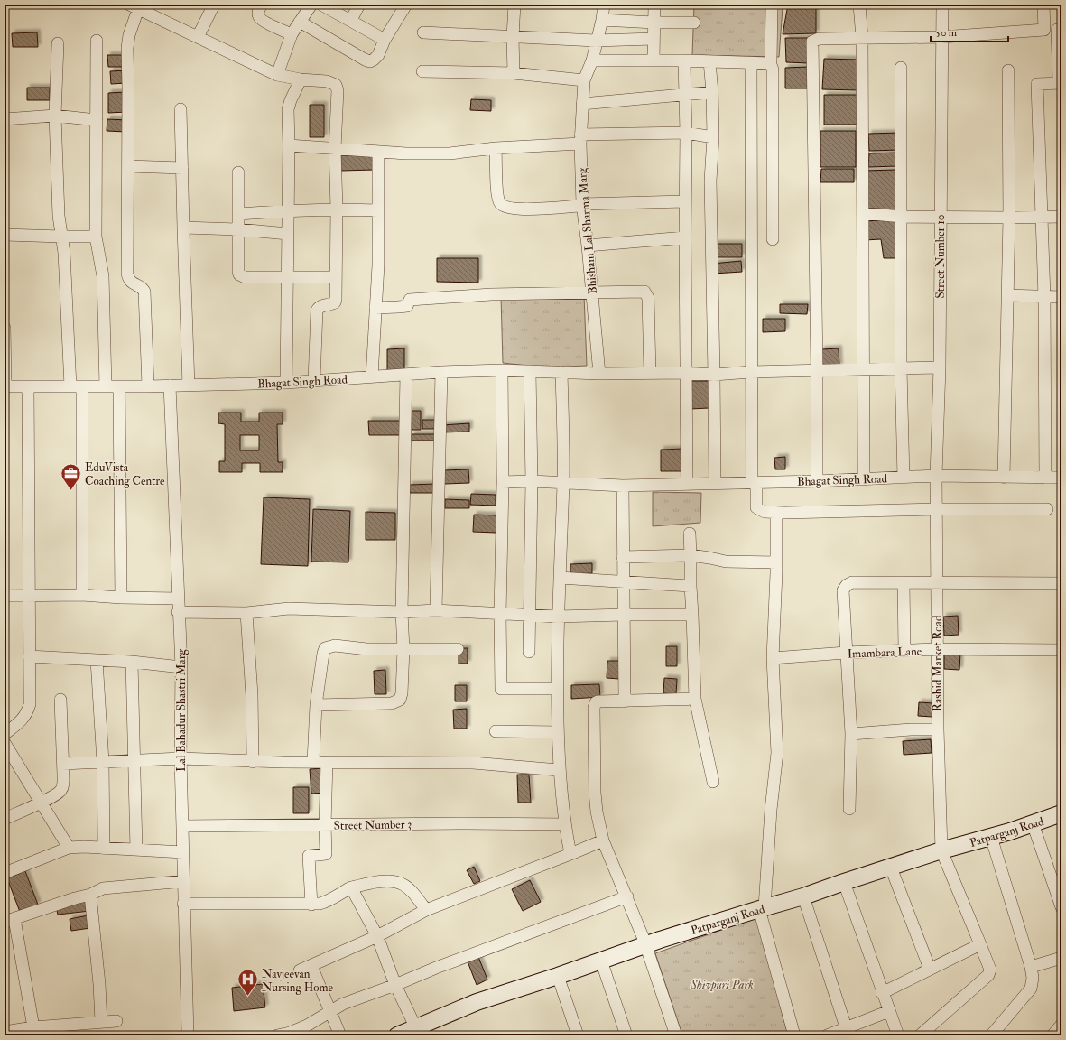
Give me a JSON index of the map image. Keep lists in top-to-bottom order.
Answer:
{
  "streets": {
    "street": [
      "Bhisham Lal Sharma Marg",
      "Street Number 10",
      "Bhagat Singh Road",
      "Imambara Lane",
      "Rashid Market Road",
      "Lal Bahadur Shastri Marg",
      "Street Number 3",
      "Patparganj Road"
    ]
  },
  "crossings": [
    ["Bhisham Lal Sharma Marg", "Bhagat Singh Road"],
    ["Street Number 10", "Bhagat Singh Road"],
    ["Street Number 10", "Rashid Market Road"],
    ["Bhagat Singh Road", "Rashid Market Road"],
    ["Bhagat Singh Road", "Lal Bahadur Shastri Marg"],
    ["Imambara Lane", "Rashid Market Road"],
    ["Rashid Market Road", "Patparganj Road"],
    ["Lal Bahadur Shastri Marg", "Street Number 3"]
  ],
  "parks": ["Shivpuri Park"],
  "places": {
    "office": ["EduVista Coaching Centre"],
    "hospital": ["Navjeevan Nursing Home"]
  },
  "scale_bar": "50 m"
}
